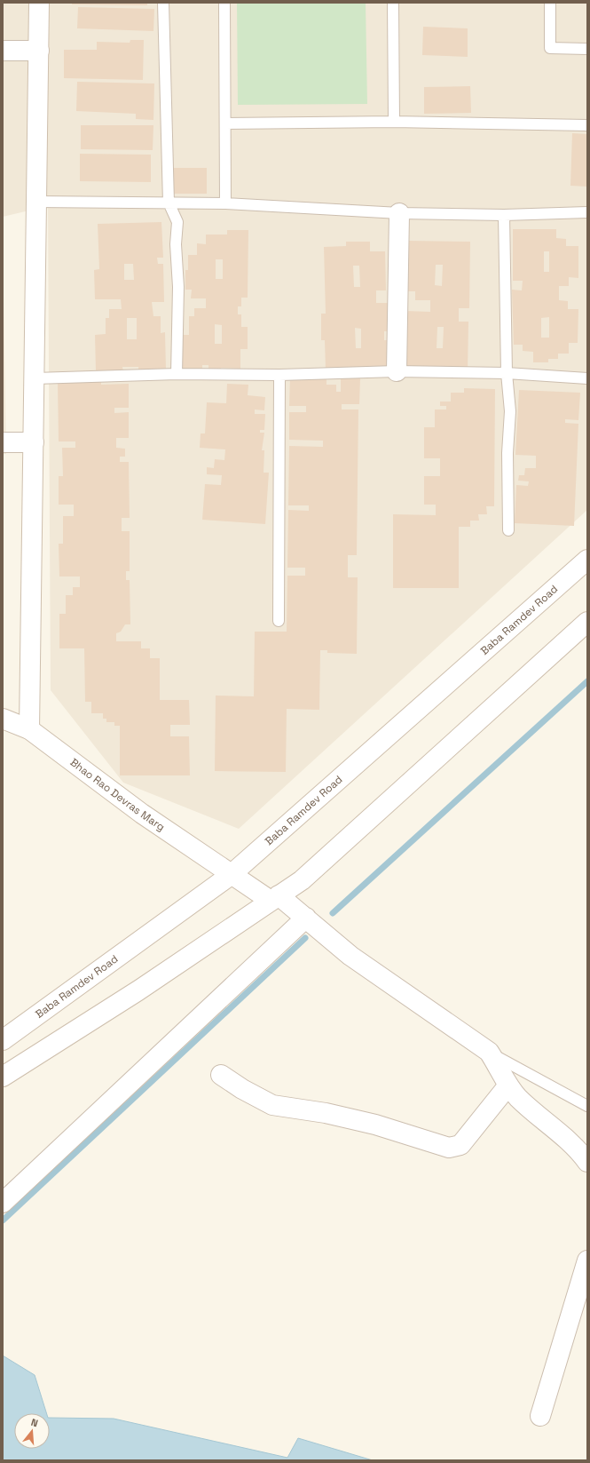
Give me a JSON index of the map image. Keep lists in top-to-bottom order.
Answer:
{
  "streets": {
    "street": ["Baba Ramdev Road", "Bhao Rao Devras Marg"]
  },
  "crossings": [
    ["Baba Ramdev Road", "Bhao Rao Devras Marg"]
  ],
  "north": "top"
}
